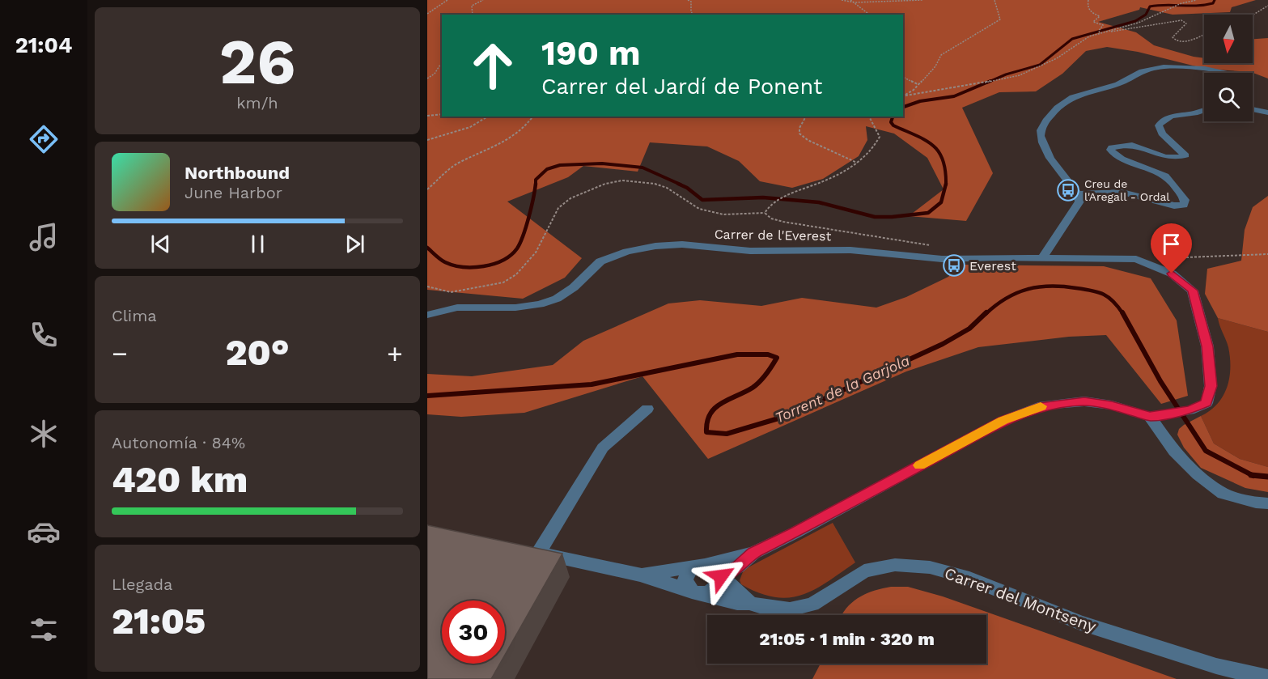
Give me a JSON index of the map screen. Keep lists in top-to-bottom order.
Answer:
{
  "streets": {
    "street": ["Carrer de l'Everest", "Carrer del Montseny"]
  },
  "water": ["Torrent de la Garjola"],
  "places": {
    "bus stop": ["Creu de l'Aregall - Ordal", "Everest"]
  },
  "north": "bottom",
  "page": {
    "tabs": "21:04",
    "tile": [
      ["26", "km/h"],
      "Clima",
      ["Autonomía · 84%", "420 km"],
      ["Llegada", "21:05"]
    ],
    "turn": ["190 m", "Carrer del Jardí de Ponent"],
    "song": ["Northbound", "June Harbor"],
    "heat": ["−", "20°", "+"],
    "limit": "30",
    "trip": "21:05 · 1 min · 320 m"
  }
}
